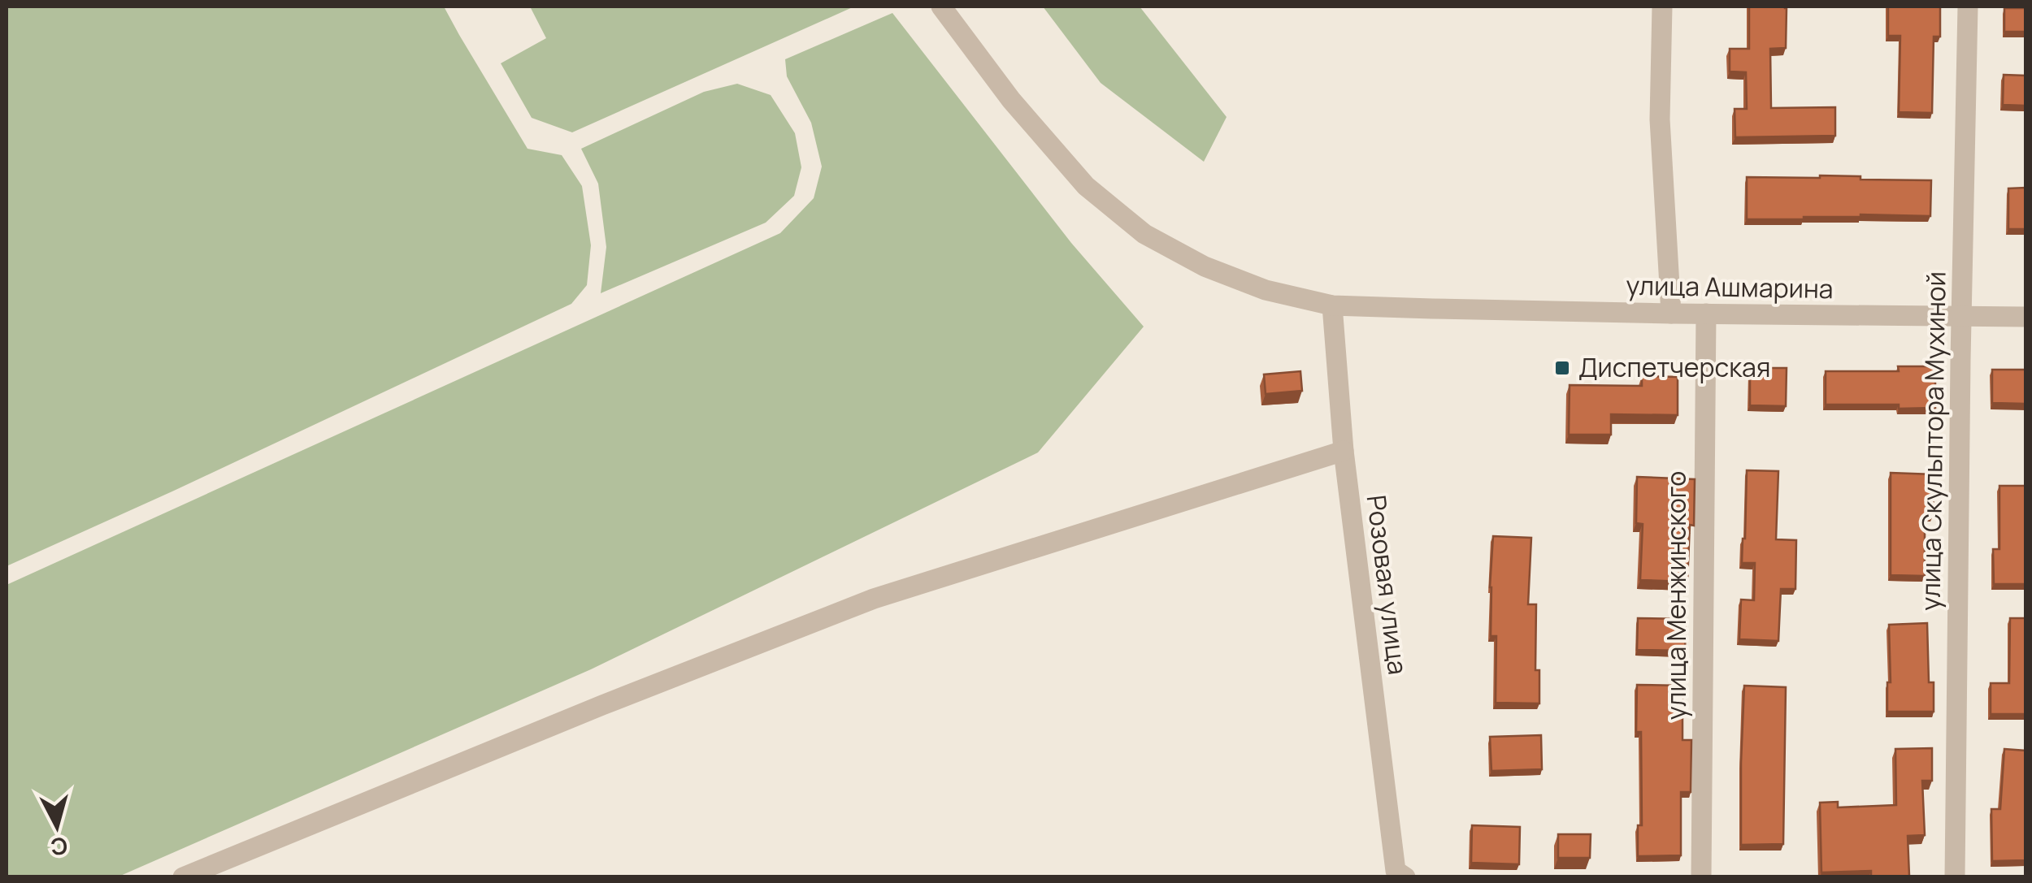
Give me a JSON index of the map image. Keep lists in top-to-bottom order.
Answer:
{
  "streets": {
    "street": [
      "улица Ашмарина",
      "улица Скульптора Мухиной",
      "Розовая улица",
      "улица Менжинского"
    ]
  },
  "crossings": [
    ["улица Ашмарина", "улица Скульптора Мухиной"],
    ["улица Ашмарина", "Розовая улица"],
    ["улица Ашмарина", "улица Менжинского"]
  ],
  "places": {
    "transit": ["Диспетчерская"]
  },
  "north": "bottom"
}
